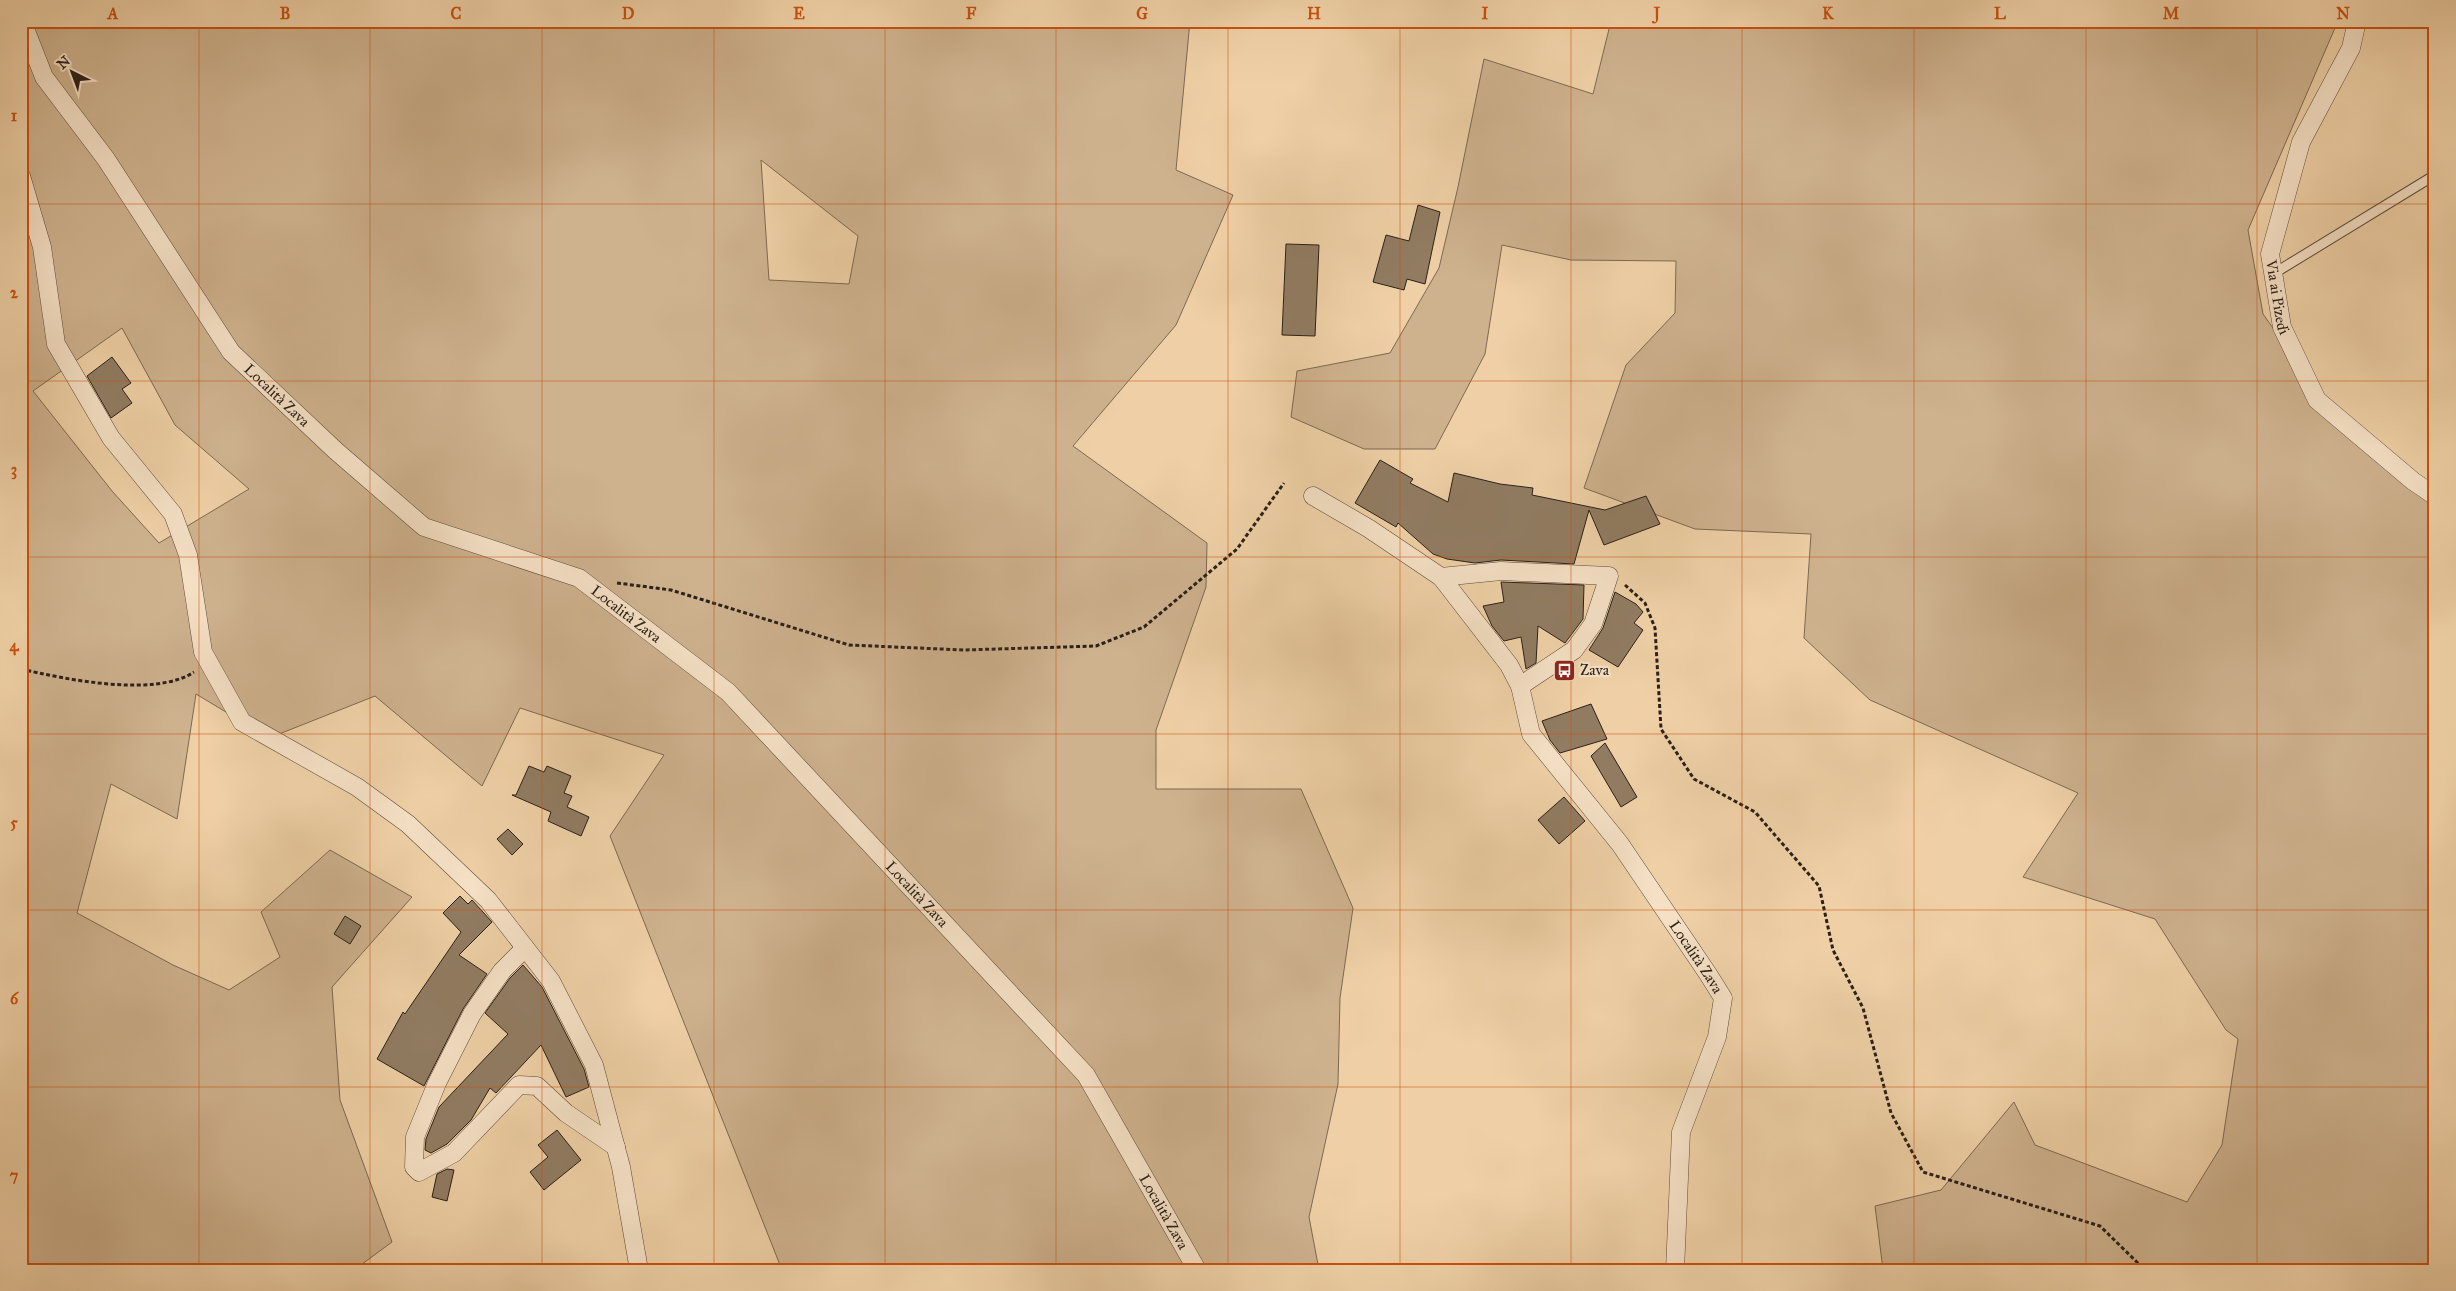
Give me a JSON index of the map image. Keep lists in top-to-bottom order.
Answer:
{
  "streets": {
    "street": ["Via ai Pizedi", "Località Zava"]
  },
  "places": {
    "bus stop": ["Zava"]
  },
  "north": "top left",
  "grid": {
    "columns": [
      "A",
      "B",
      "C",
      "D",
      "E",
      "F",
      "G",
      "H",
      "I",
      "J",
      "K",
      "L",
      "M",
      "N"
    ],
    "rows": [
      "1",
      "2",
      "3",
      "4",
      "5",
      "6",
      "7"
    ]
  }
}
